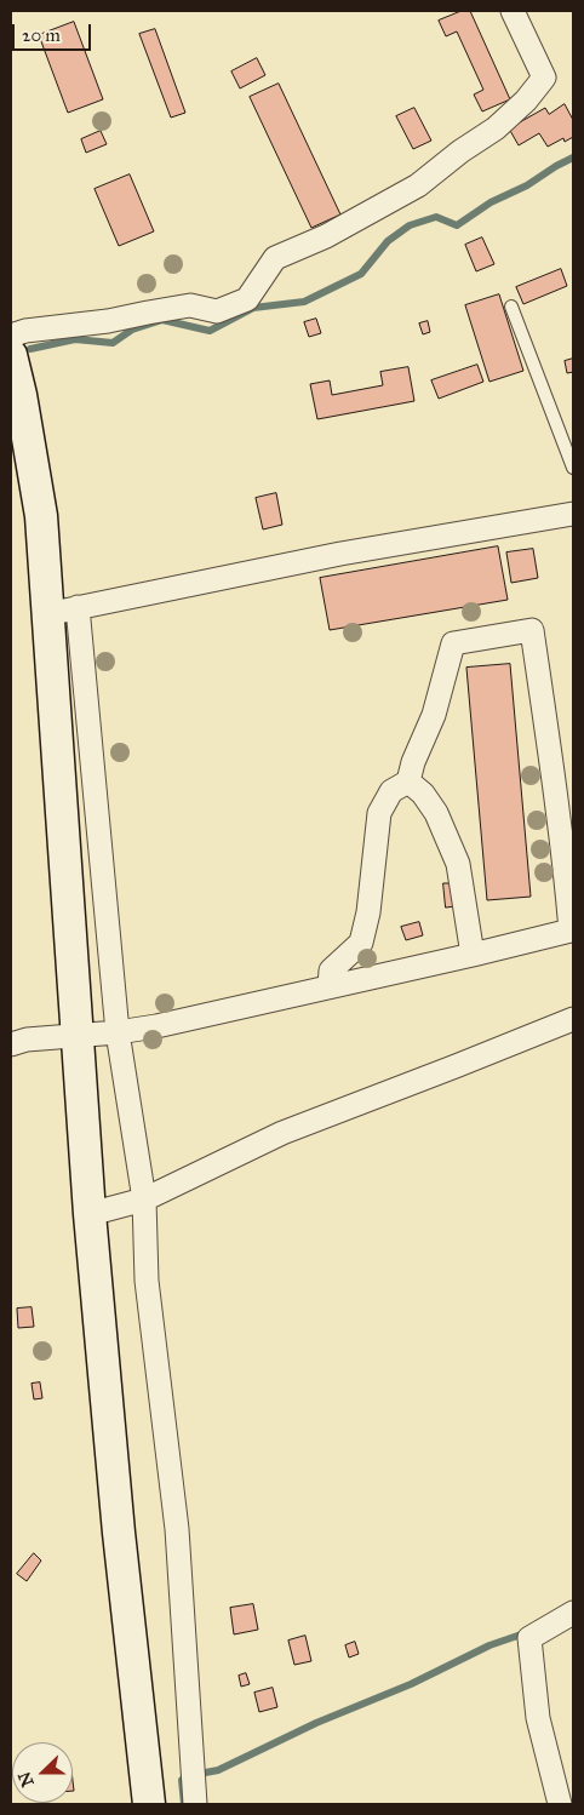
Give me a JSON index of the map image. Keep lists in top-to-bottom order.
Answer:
{
  "scale_bar": "20 m",
  "north": "left"
}
